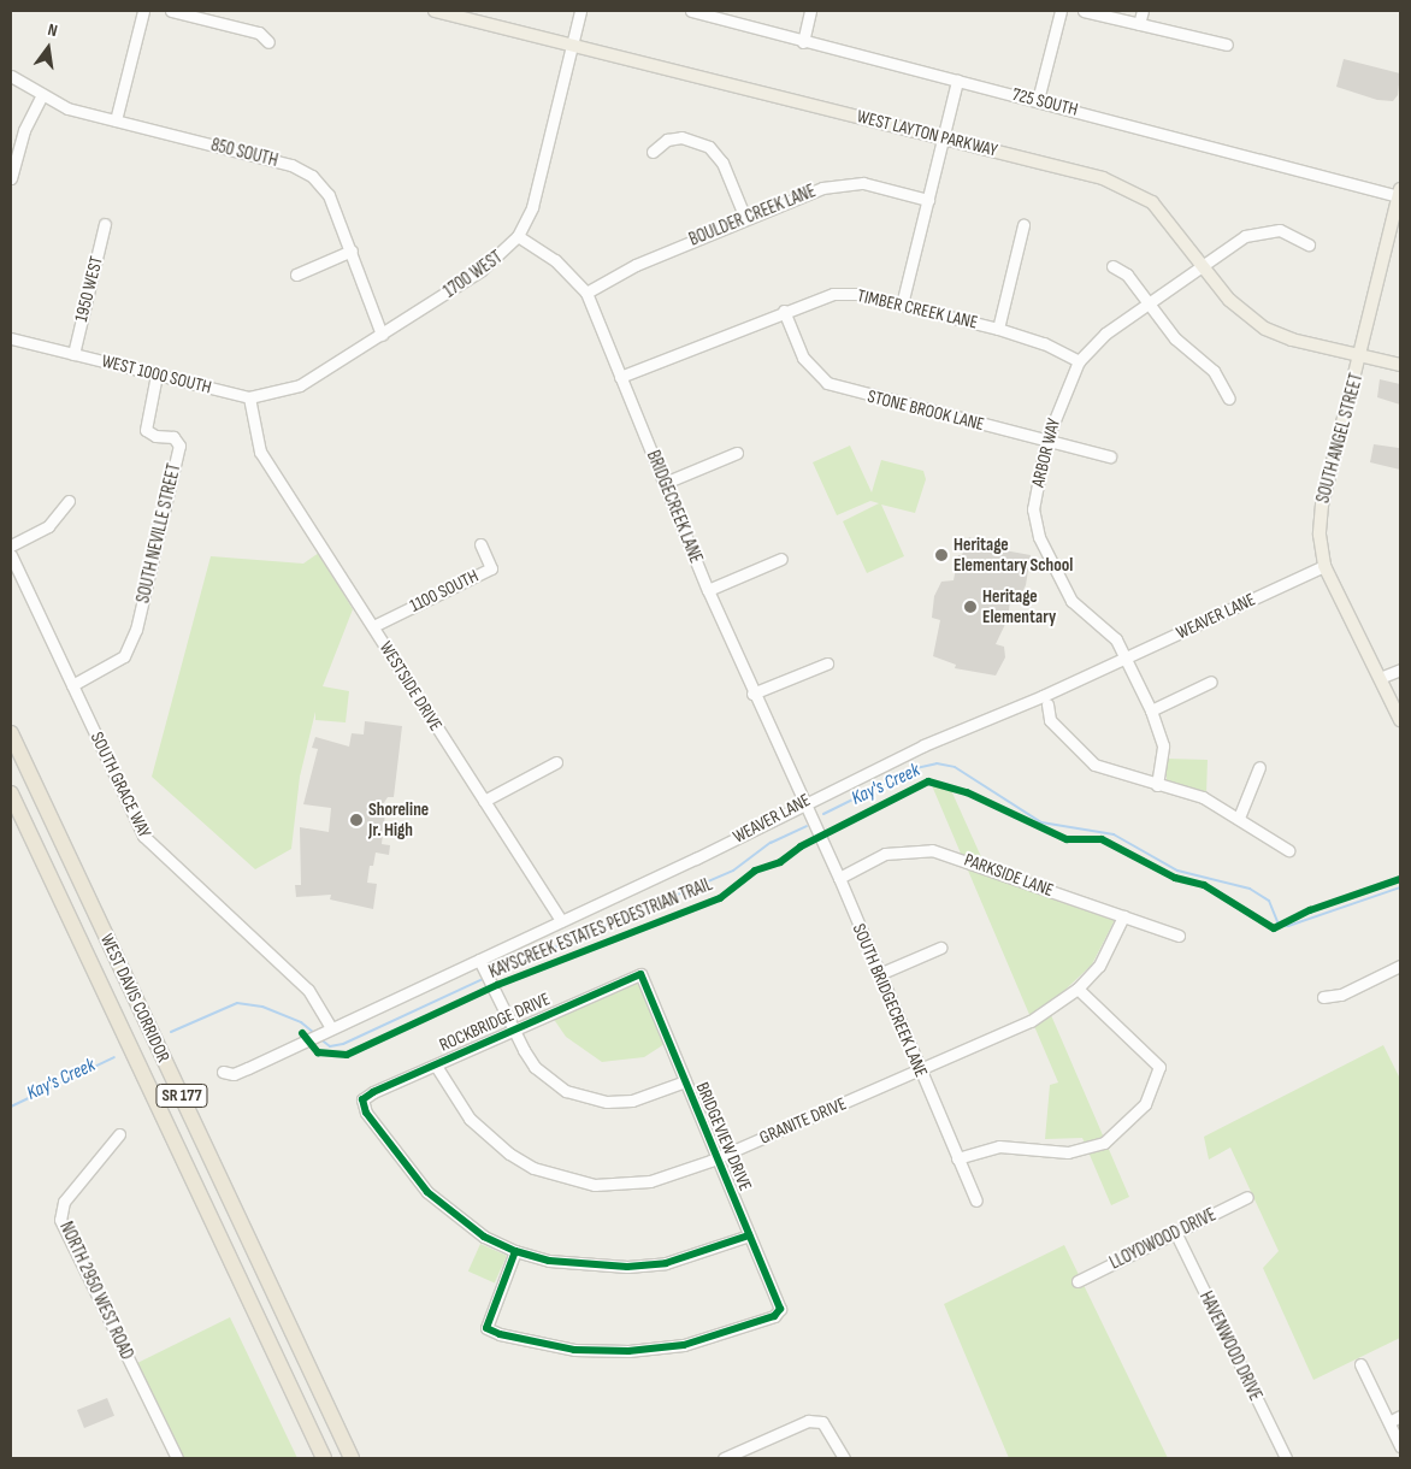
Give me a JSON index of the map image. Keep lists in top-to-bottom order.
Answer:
{
  "streets": {
    "highway": ["WEST DAVIS CORRIDOR", "SR 177"],
    "main road": ["WEST LAYTON PARKWAY", "SOUTH ANGEL STREET"],
    "street": [
      "725 SOUTH",
      "850 SOUTH",
      "BOULDER CREEK LANE",
      "1700 WEST",
      "1950 WEST",
      "TIMBER CREEK LANE",
      "WEST 1000 SOUTH",
      "STONE BROOK LANE",
      "ARBOR WAY",
      "BRIDGECREEK LANE",
      "SOUTH NEVILLE STREET",
      "1100 SOUTH",
      "WEAVER LANE",
      "WESTSIDE DRIVE",
      "SOUTH GRACE WAY",
      "PARKSIDE LANE",
      "SOUTH BRIDGECREEK LANE",
      "ROCKBRIDGE DRIVE",
      "GRANITE DRIVE",
      "BRIDGEVIEW DRIVE",
      "LLOYDWOOD DRIVE",
      "NORTH 2950 WEST ROAD",
      "HAVENWOOD DRIVE"
    ],
    "cycle path": ["KAYSCREEK ESTATES PEDESTRIAN TRAIL"]
  },
  "crossings": [
    ["725 SOUTH", "SOUTH ANGEL STREET"],
    ["WEST LAYTON PARKWAY", "1700 WEST"],
    ["WEST LAYTON PARKWAY", "SOUTH ANGEL STREET"],
    ["WEST LAYTON PARKWAY", "ARBOR WAY"],
    ["850 SOUTH", "1700 WEST"],
    ["BOULDER CREEK LANE", "BRIDGECREEK LANE"],
    ["1700 WEST", "WEST 1000 SOUTH"],
    ["1700 WEST", "BRIDGECREEK LANE"],
    ["1700 WEST", "WESTSIDE DRIVE"],
    ["1950 WEST", "WEST 1000 SOUTH"],
    ["TIMBER CREEK LANE", "STONE BROOK LANE"],
    ["TIMBER CREEK LANE", "ARBOR WAY"],
    ["TIMBER CREEK LANE", "BRIDGECREEK LANE"],
    ["WEST 1000 SOUTH", "SOUTH NEVILLE STREET"],
    ["WEST 1000 SOUTH", "WESTSIDE DRIVE"],
    ["STONE BROOK LANE", "ARBOR WAY"],
    ["SOUTH ANGEL STREET", "WEAVER LANE"],
    ["ARBOR WAY", "WEAVER LANE"],
    ["BRIDGECREEK LANE", "WEAVER LANE"],
    ["BRIDGECREEK LANE", "SOUTH BRIDGECREEK LANE"],
    ["SOUTH NEVILLE STREET", "SOUTH GRACE WAY"],
    ["1100 SOUTH", "WESTSIDE DRIVE"],
    ["WEAVER LANE", "WESTSIDE DRIVE"],
    ["WEAVER LANE", "SOUTH GRACE WAY"],
    ["WEAVER LANE", "SOUTH BRIDGECREEK LANE"],
    ["PARKSIDE LANE", "SOUTH BRIDGECREEK LANE"],
    ["PARKSIDE LANE", "GRANITE DRIVE"],
    ["SOUTH BRIDGECREEK LANE", "GRANITE DRIVE"],
    ["ROCKBRIDGE DRIVE", "GRANITE DRIVE"],
    ["ROCKBRIDGE DRIVE", "BRIDGEVIEW DRIVE"],
    ["GRANITE DRIVE", "BRIDGEVIEW DRIVE"],
    ["LLOYDWOOD DRIVE", "HAVENWOOD DRIVE"]
  ],
  "water": ["Kay's Creek"],
  "places": ["Heritage Elementary School", "Heritage Elementary", "Shoreline Jr. High"],
  "north": "top"
}
